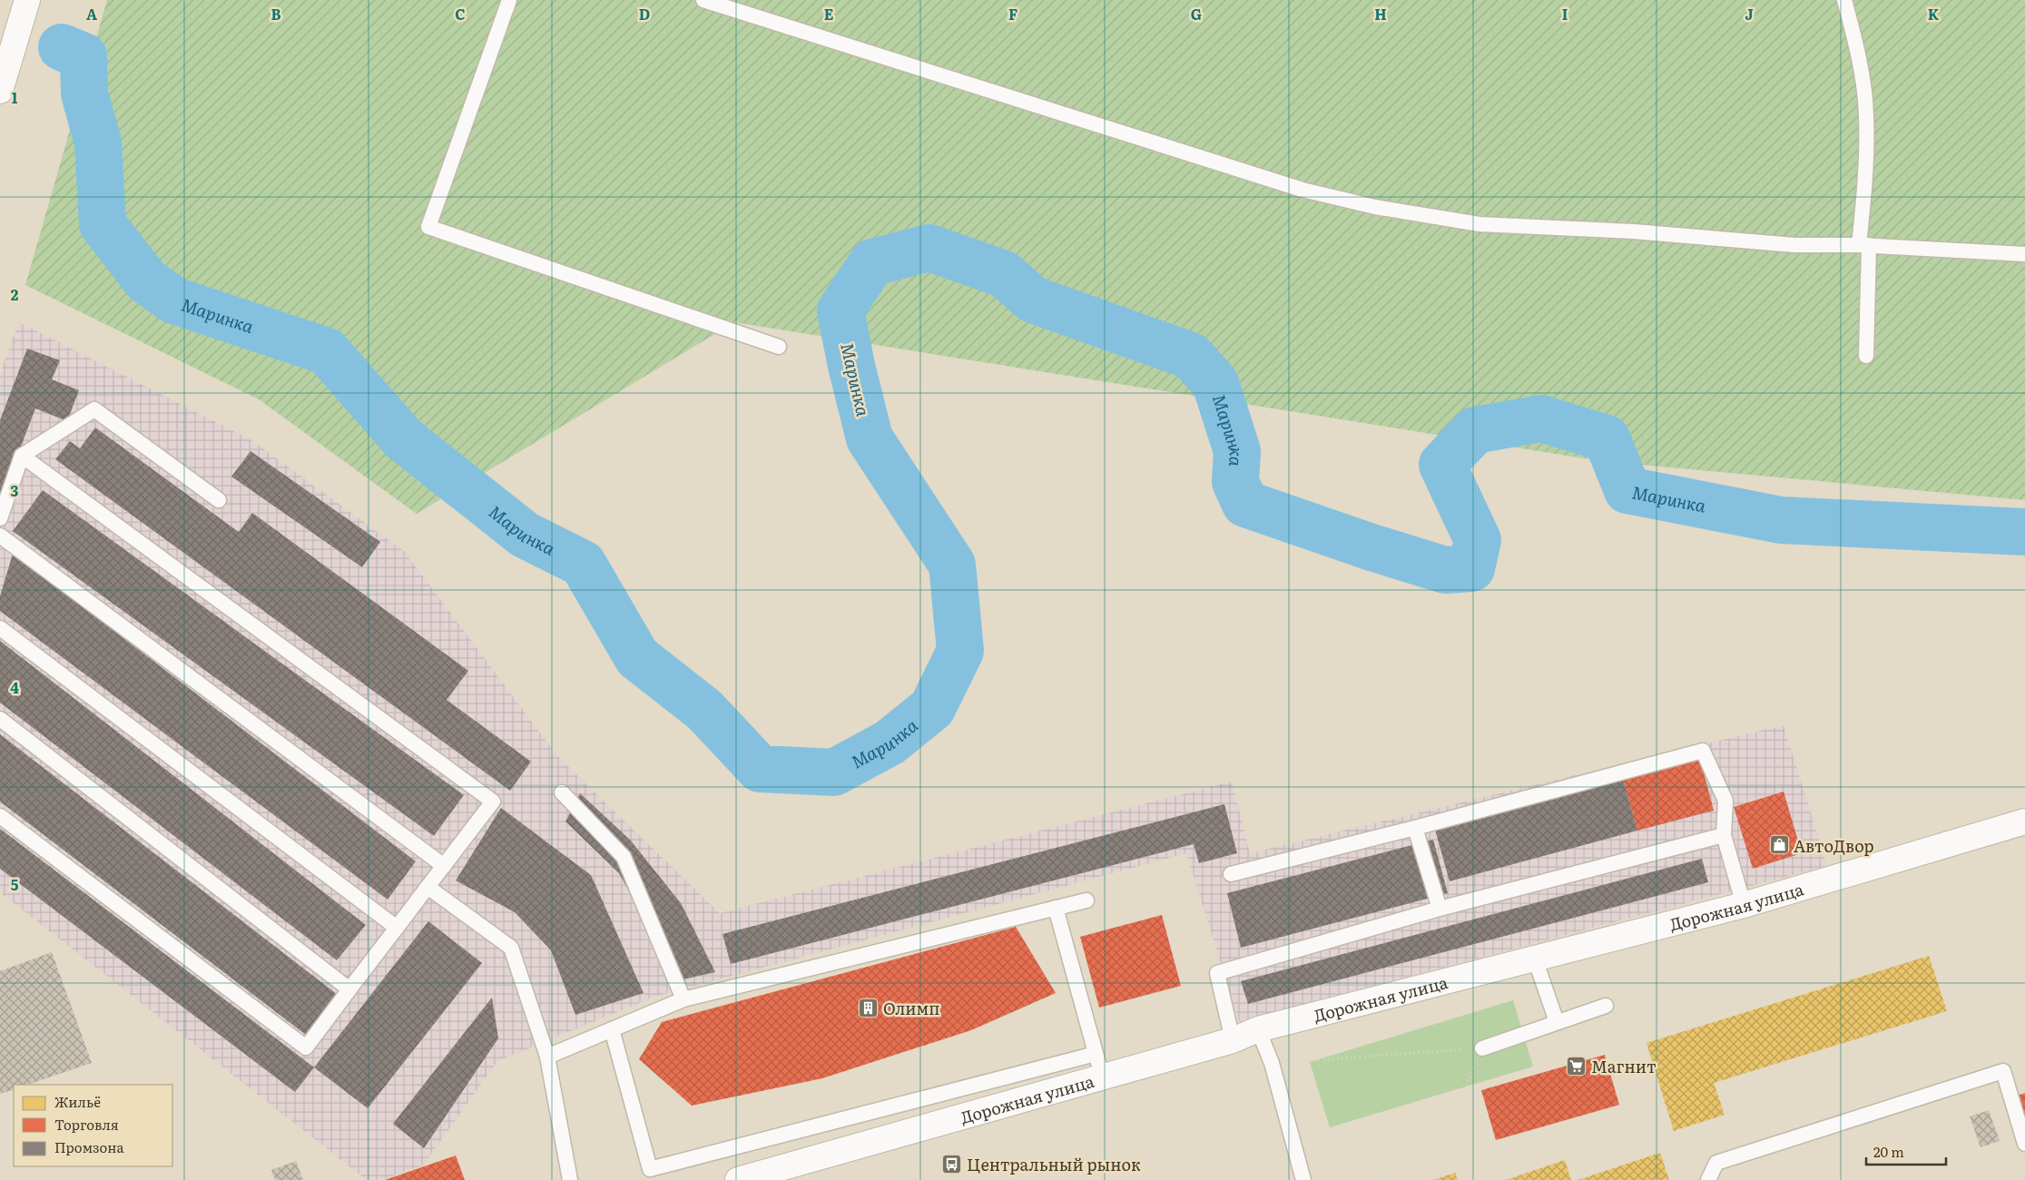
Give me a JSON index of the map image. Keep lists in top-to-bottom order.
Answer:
{
  "streets": {
    "main road": ["Дорожная улица"]
  },
  "water": ["Маринка"],
  "places": {
    "shop": ["АвтоДвор"],
    "building": ["Олимп"],
    "supermarket": ["Магнит"],
    "bus stop": ["Центральный рынок"]
  },
  "legend": ["Жильё", "Торговля", "Промзона"],
  "scale_bar": "20 m",
  "grid": {
    "columns": [
      "A",
      "B",
      "C",
      "D",
      "E",
      "F",
      "G",
      "H",
      "I",
      "J",
      "K"
    ],
    "rows": [
      "1",
      "2",
      "3",
      "4",
      "5"
    ]
  }
}
